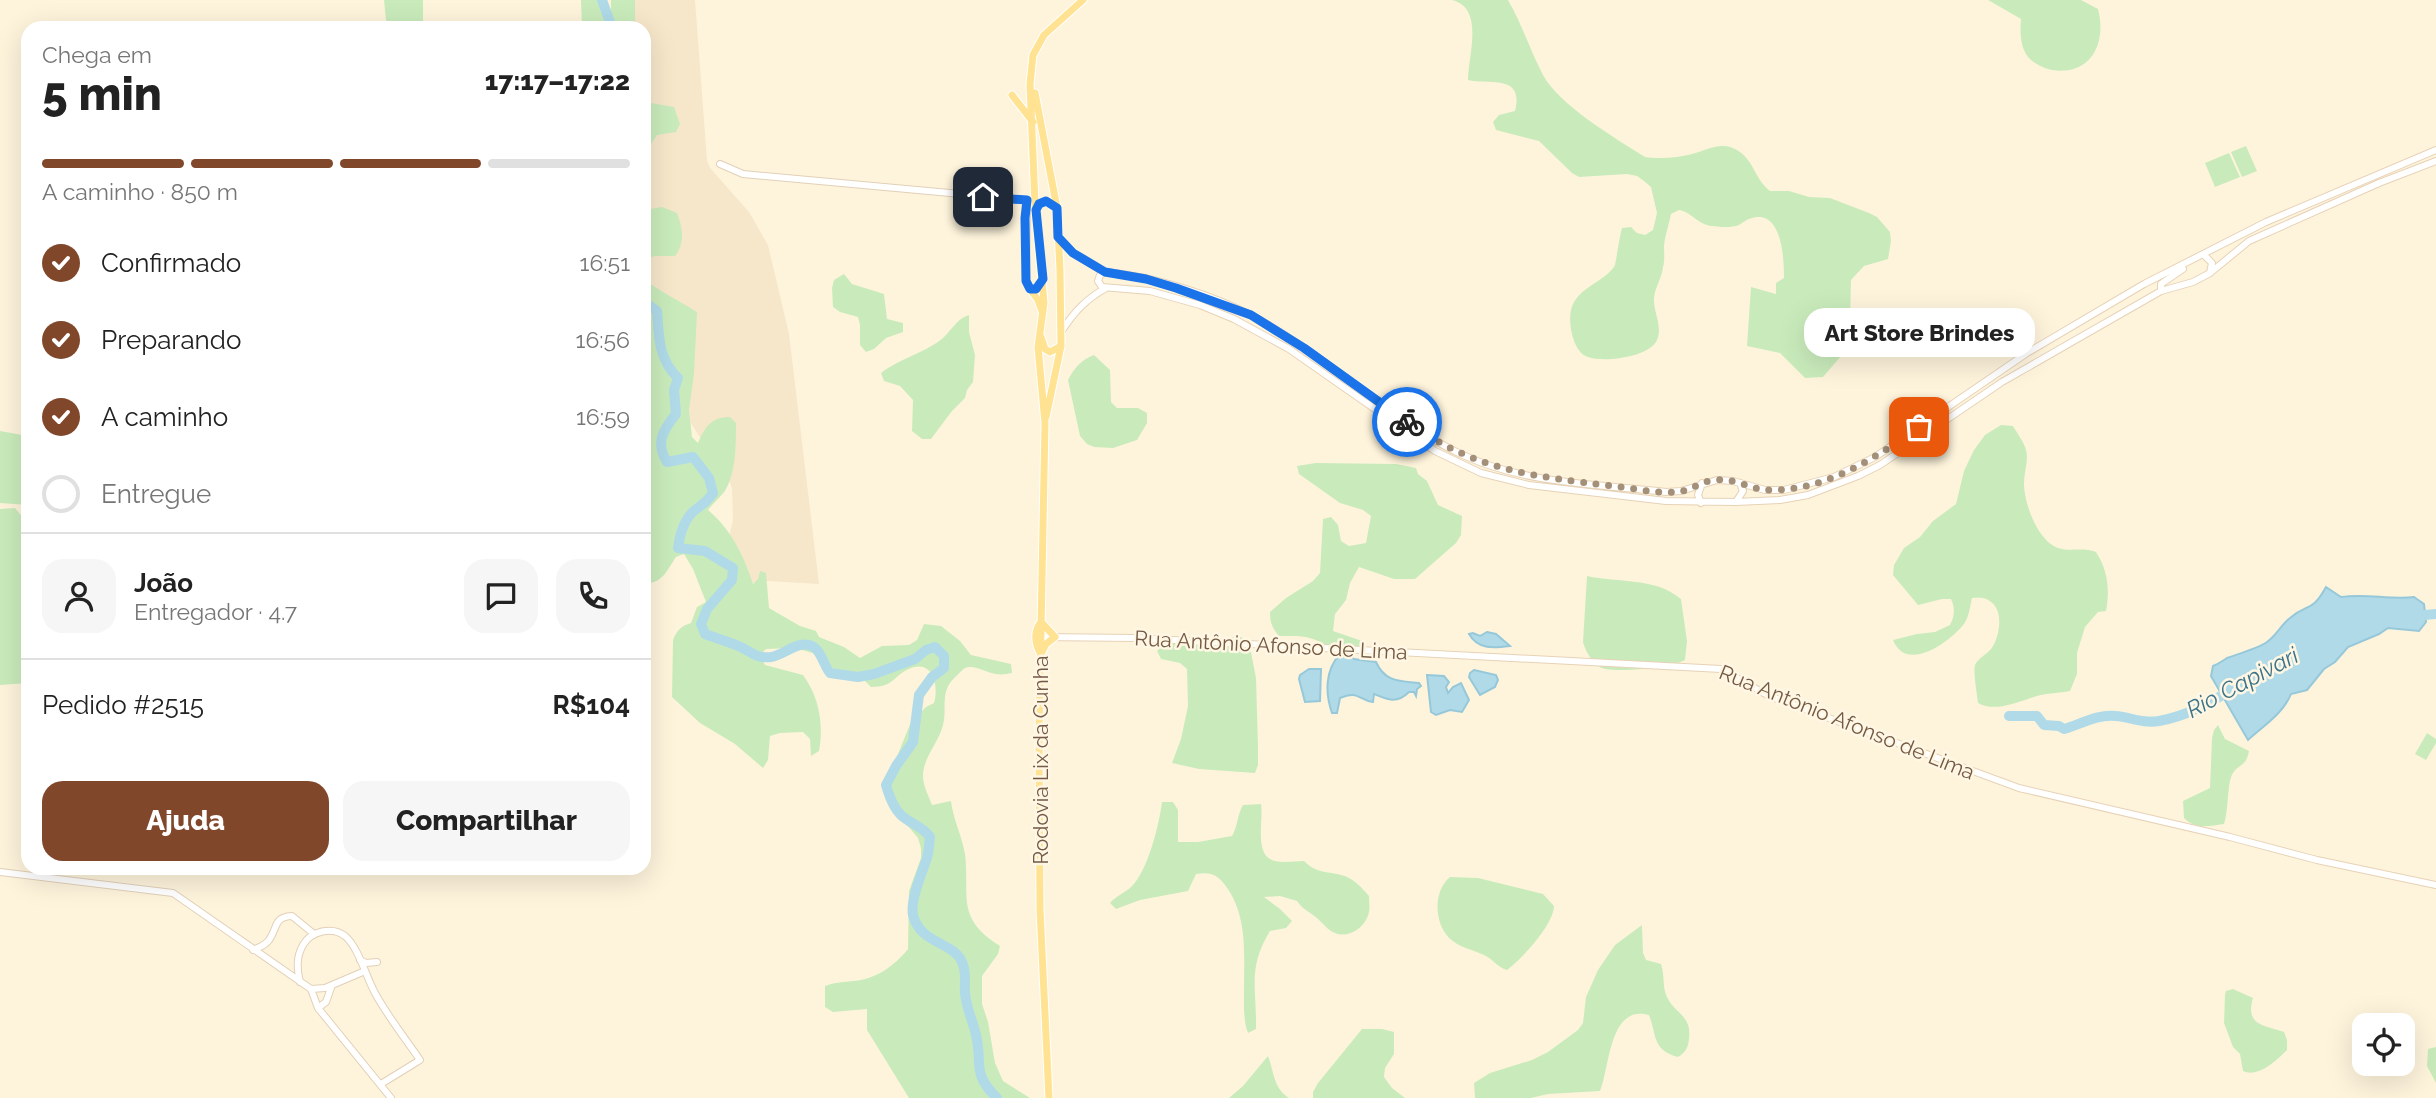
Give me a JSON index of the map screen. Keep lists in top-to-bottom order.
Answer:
{
  "streets": {
    "main road": ["Rua Antônio Afonso de Lima", "Rodovia Lix da Cunha"]
  },
  "crossings": [
    ["Rua Antônio Afonso de Lima", "Rodovia Lix da Cunha"]
  ],
  "water": ["Rio Capivari"],
  "places": ["Art Store Brindes"],
  "page": {
    "heading": ["5 min", "Chega em", "17:17–17:22"],
    "panel": [
      "João",
      "Entregador · 4.7",
      "Pedido #2515",
      "R$104"
    ],
    "bar": "A caminho · 850 m",
    "list": [
      ["Confirmado", "16:51"],
      ["Preparando", "16:56"],
      ["A caminho", "16:59"],
      "Entregue"
    ],
    "bubble": "Art Store Brindes",
    "buttons": ["Ajuda", "Compartilhar"]
  }
}
